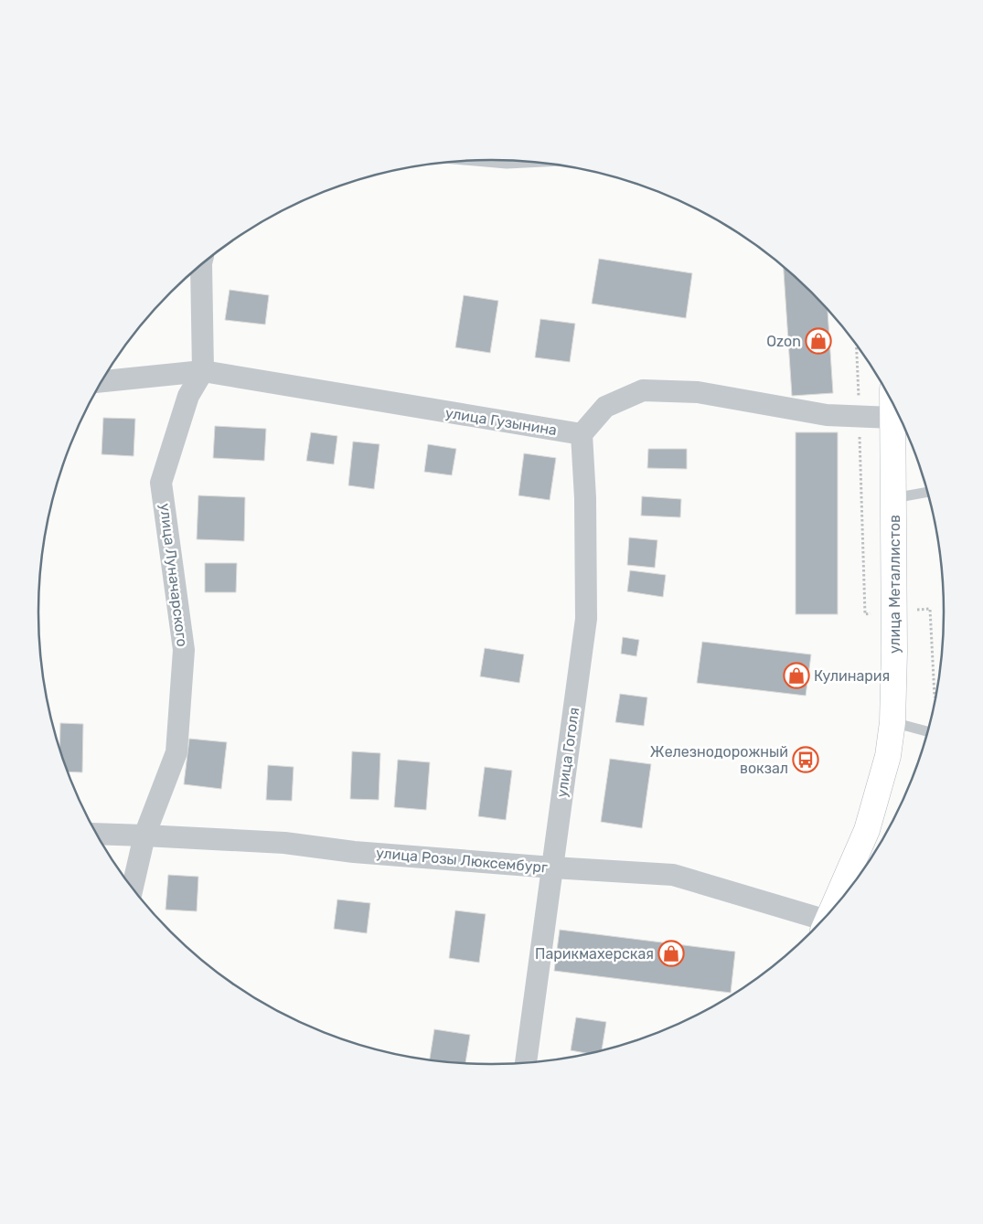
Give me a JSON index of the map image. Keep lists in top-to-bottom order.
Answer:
{
  "streets": {
    "main road": ["улица Металлистов"],
    "street": [
      "улица Гузынина",
      "улица Луначарского",
      "улица Гоголя",
      "улица Розы Люксембург"
    ]
  },
  "crossings": [
    ["улица Гузынина", "улица Луначарского"],
    ["улица Гузынина", "улица Гоголя"],
    ["улица Луначарского", "улица Розы Люксембург"],
    ["улица Гоголя", "улица Розы Люксембург"]
  ],
  "places": {
    "shop": ["Ozon", "Кулинария", "Парикмахерская"],
    "bus stop": ["Железнодорожный вокзал"]
  }
}
